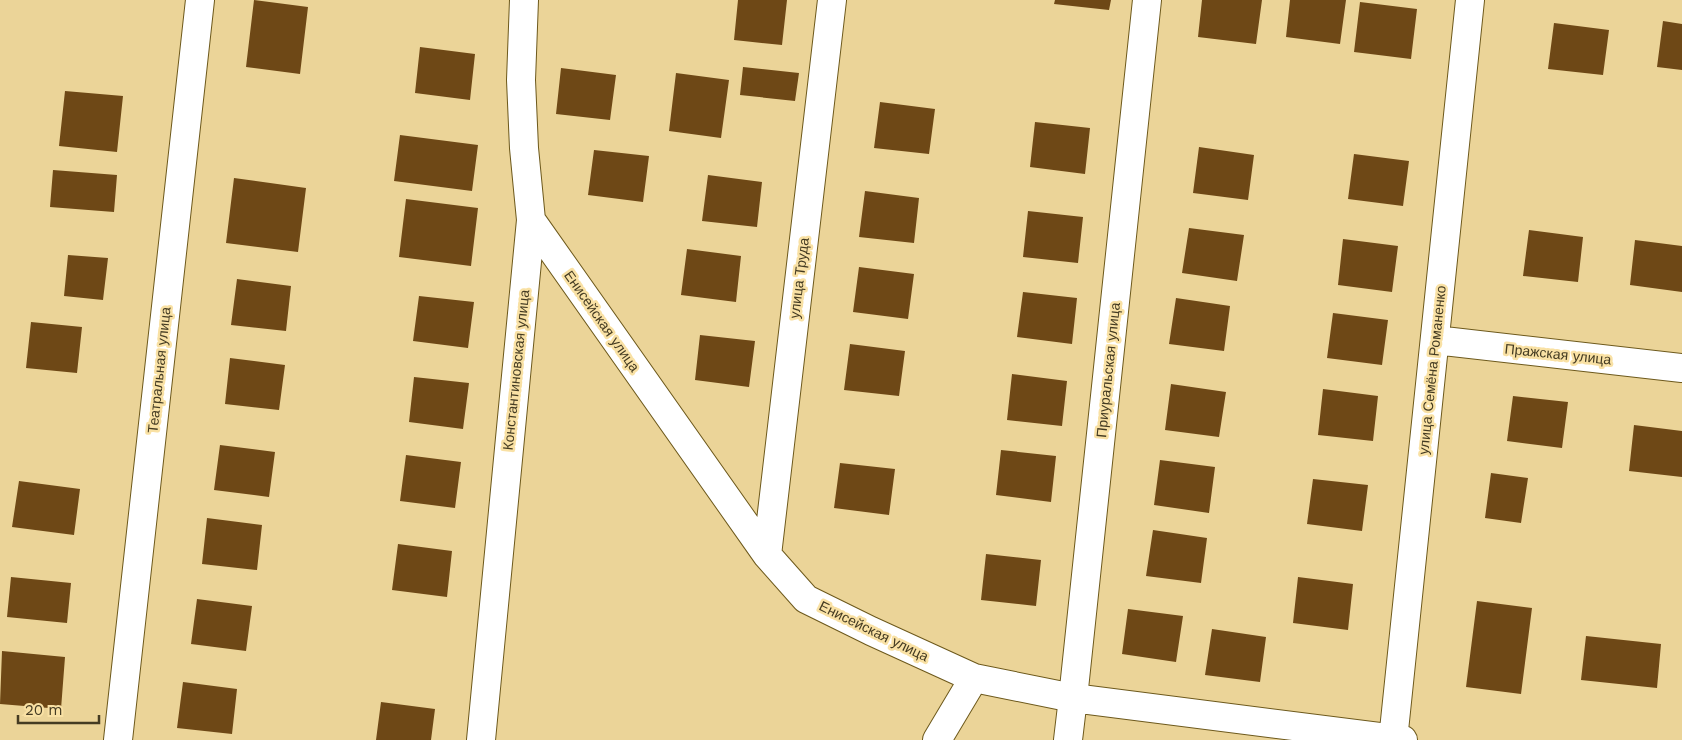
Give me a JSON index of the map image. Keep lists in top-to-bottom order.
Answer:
{
  "streets": {
    "street": [
      "улица Труда",
      "Енисейская улица",
      "Пражская улица",
      "Театральная улица",
      "Константиновская улица",
      "Приуральская улица",
      "улица Семёна Романенко"
    ]
  },
  "crossings": [
    ["улица Труда", "Енисейская улица"],
    ["Енисейская улица", "Константиновская улица"],
    ["Енисейская улица", "Приуральская улица"],
    ["Енисейская улица", "улица Семёна Романенко"],
    ["Пражская улица", "улица Семёна Романенко"]
  ],
  "scale_bar": "20 m"
}
